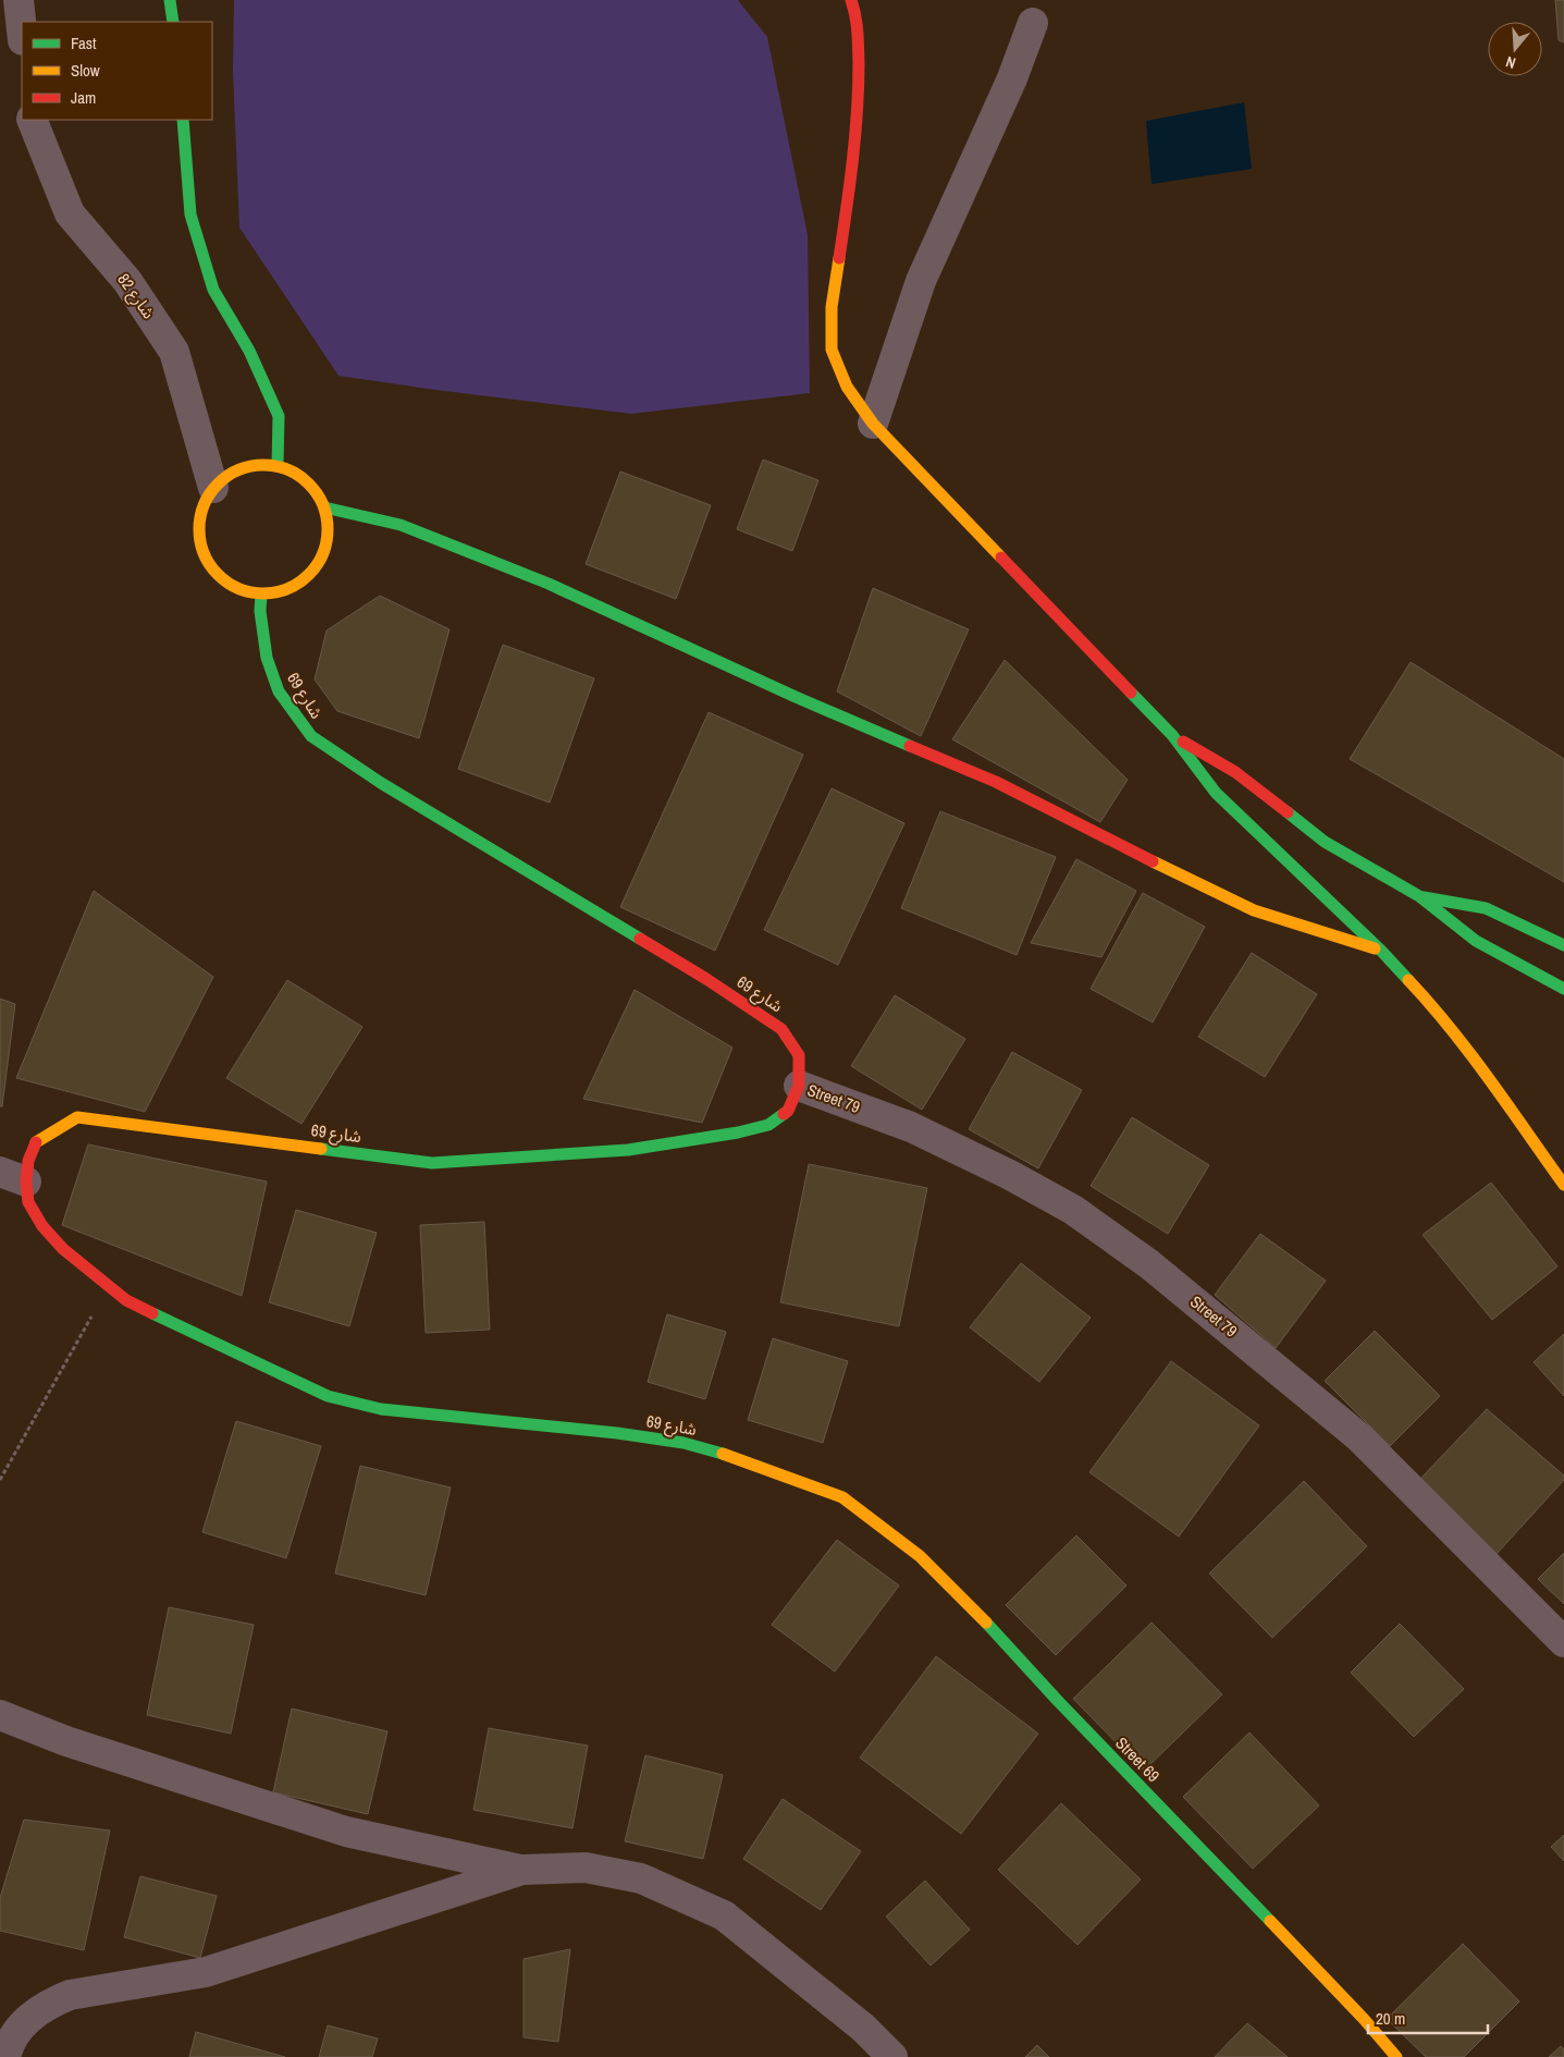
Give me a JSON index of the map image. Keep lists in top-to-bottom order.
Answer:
{
  "streets": {
    "street": [
      "شارع 82",
      "شارع 69",
      "Street 79",
      "Street 69"
    ]
  },
  "crossings": [
    ["شارع 82", "شارع 69"],
    ["شارع 69", "Street 79"],
    ["شارع 69", "Street 69"]
  ],
  "legend": ["Fast", "Slow", "Jam"],
  "scale_bar": "20 m",
  "north": "bottom"
}
